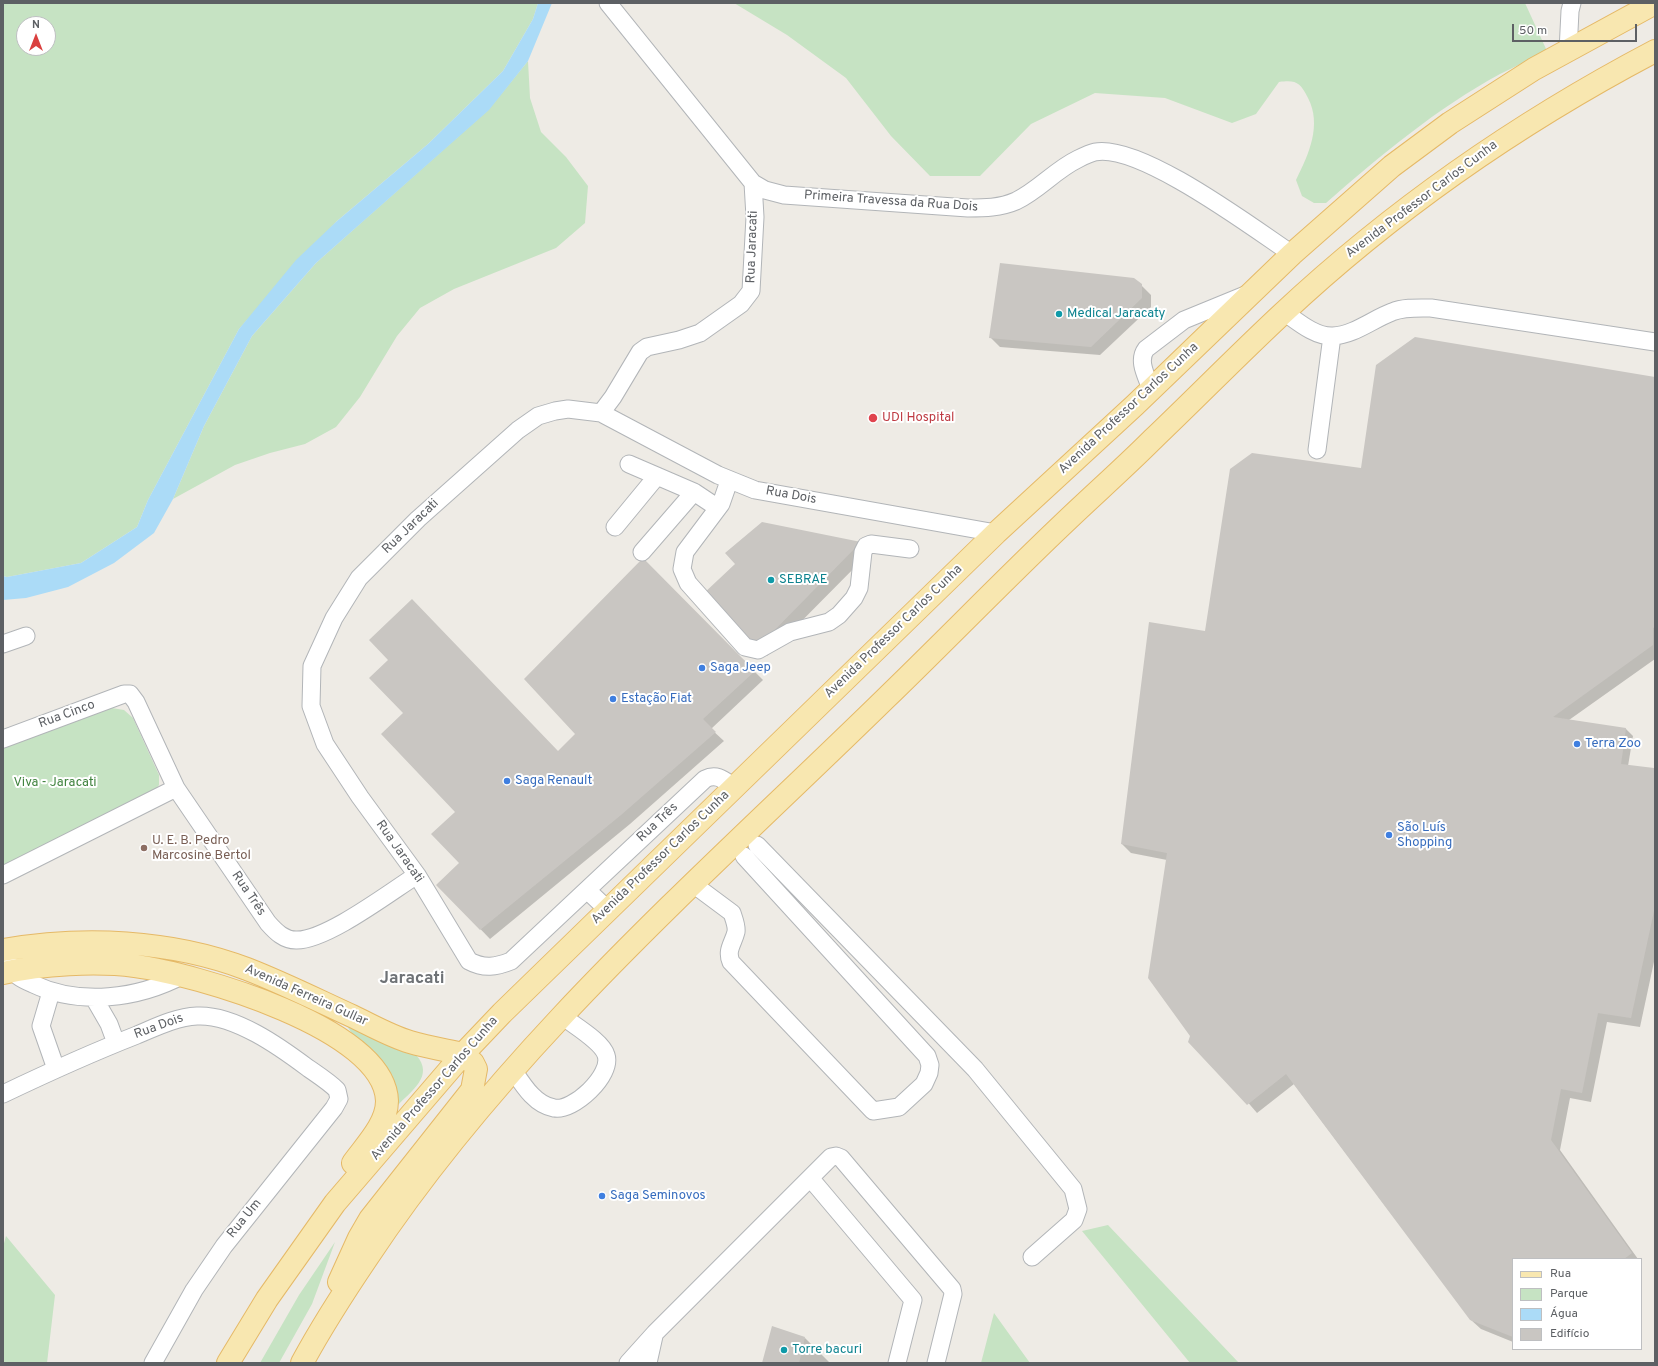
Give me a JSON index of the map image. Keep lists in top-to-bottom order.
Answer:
{
  "streets": {
    "main road": ["Avenida Professor Carlos Cunha", "Avenida Ferreira Gullar"],
    "street": [
      "Primeira Travessa da Rua Dois",
      "Rua Jaracati",
      "Rua Dois",
      "Rua Cinco",
      "Rua Três",
      "Rua Um"
    ]
  },
  "crossings": [
    ["Avenida Professor Carlos Cunha", "Primeira Travessa da Rua Dois"],
    ["Avenida Professor Carlos Cunha", "Rua Dois"],
    ["Avenida Professor Carlos Cunha", "Rua Três"],
    ["Avenida Professor Carlos Cunha", "Avenida Ferreira Gullar"],
    ["Primeira Travessa da Rua Dois", "Rua Jaracati"],
    ["Rua Jaracati", "Rua Dois"],
    ["Rua Jaracati", "Rua Três"],
    ["Rua Dois", "Rua Um"],
    ["Rua Cinco", "Rua Três"]
  ],
  "districts": ["Jaracati"],
  "parks": ["Viva - Jaracati"],
  "places": [
    "Medical Jaracaty",
    "UDI Hospital",
    "SEBRAE",
    "Saga Jeep",
    "Estação Fiat",
    "Terra Zoo",
    "Saga Renault",
    "São Luís Shopping",
    "U. E. B. Pedro Marcosine Bertol",
    "Saga Seminovos",
    "Torre bacuri"
  ],
  "legend": [
    "Rua",
    "Parque",
    "Água",
    "Edifício"
  ],
  "scale_bar": "50 m",
  "north": "top"
}
